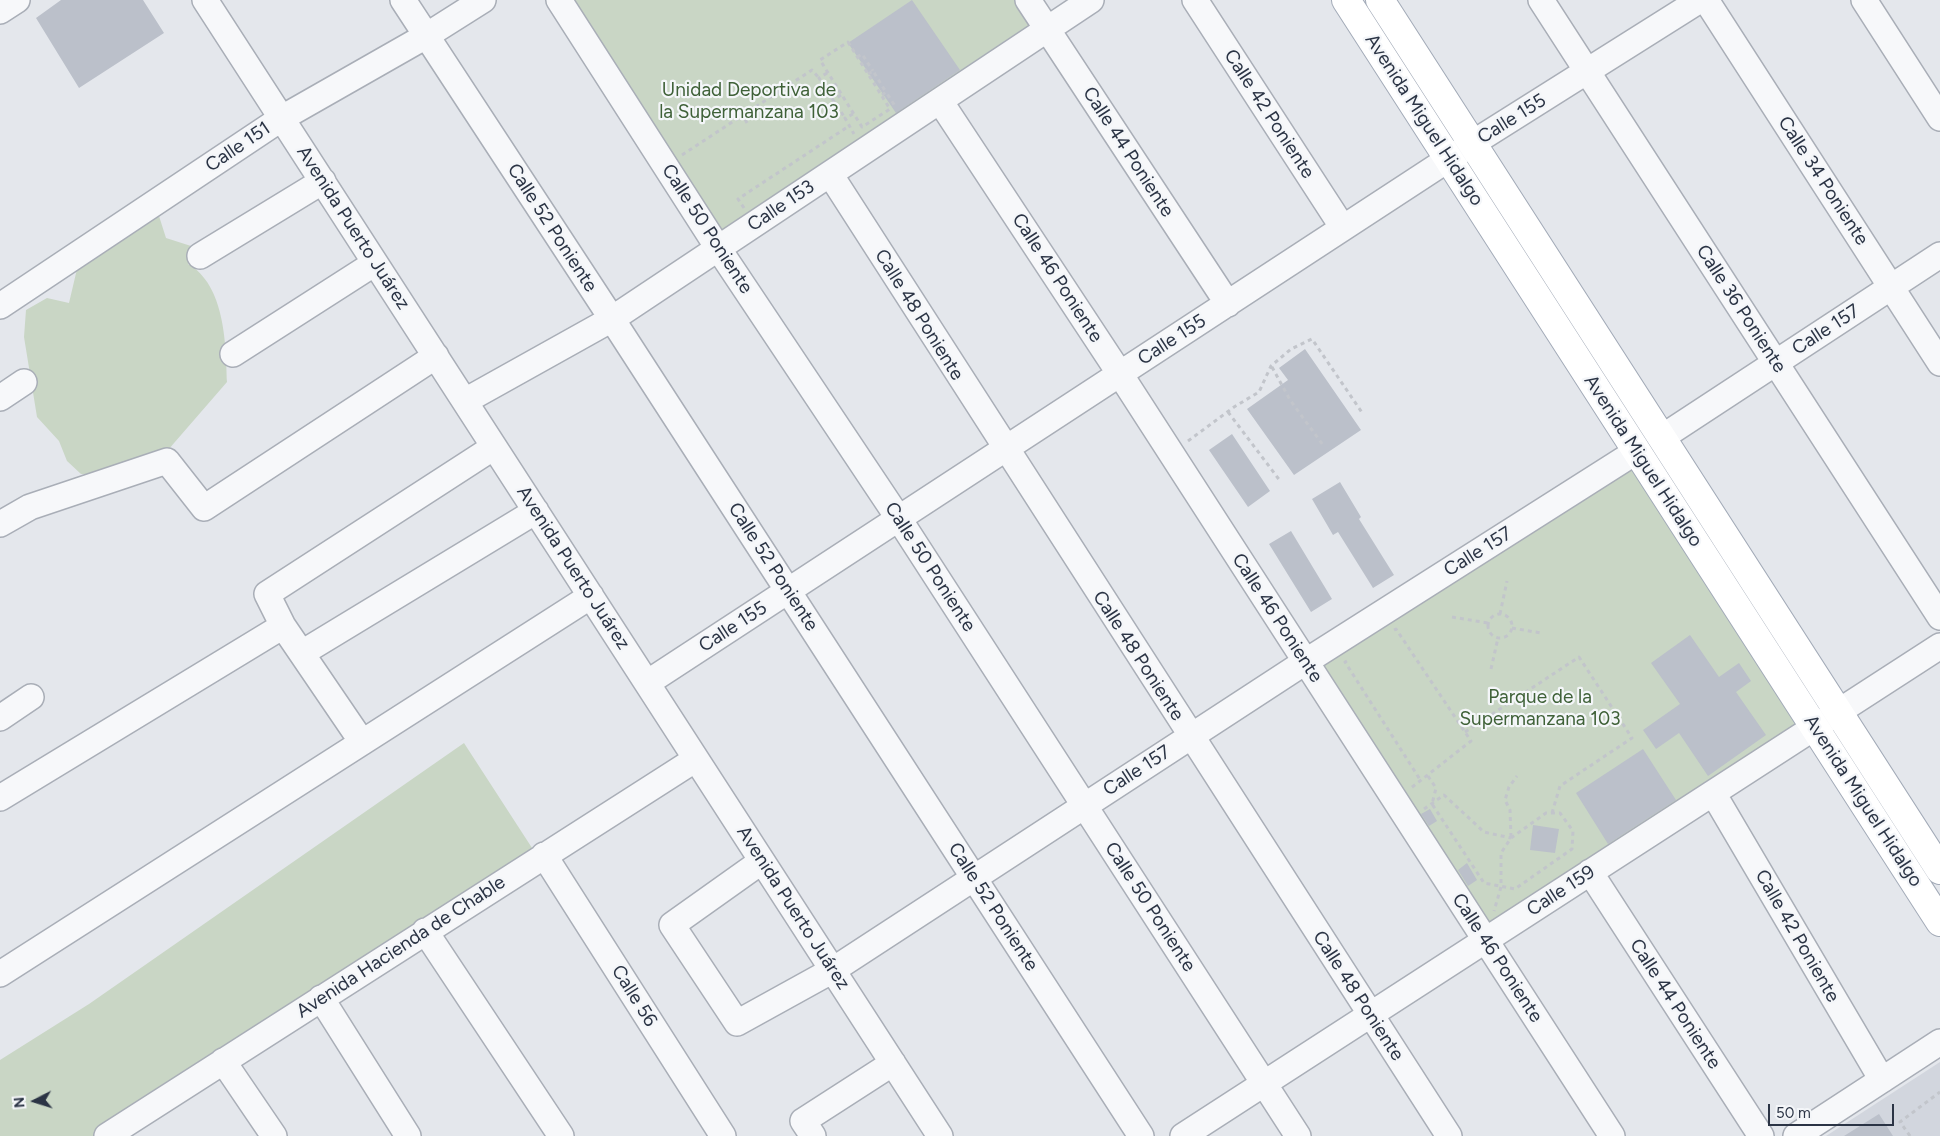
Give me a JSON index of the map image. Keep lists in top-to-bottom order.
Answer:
{
  "streets": {
    "main road": ["Avenida Miguel Hidalgo"],
    "street": [
      "Calle 42 Poniente",
      "Calle 155",
      "Calle 151",
      "Calle 44 Poniente",
      "Calle 34 Poniente",
      "Calle 153",
      "Avenida Puerto Juárez",
      "Calle 52 Poniente",
      "Calle 50 Poniente",
      "Calle 46 Poniente",
      "Calle 36 Poniente",
      "Calle 48 Poniente",
      "Calle 157",
      "Calle 159",
      "Avenida Hacienda de Chable",
      "Calle 56"
    ]
  },
  "crossings": [
    ["Calle 42 Poniente", "Calle 155"],
    ["Calle 42 Poniente", "Calle 159"],
    ["Calle 155", "Avenida Miguel Hidalgo"],
    ["Calle 155", "Calle 44 Poniente"],
    ["Calle 155", "Avenida Puerto Juárez"],
    ["Calle 155", "Calle 52 Poniente"],
    ["Calle 155", "Calle 50 Poniente"],
    ["Calle 155", "Calle 46 Poniente"],
    ["Calle 155", "Calle 36 Poniente"],
    ["Calle 155", "Calle 48 Poniente"],
    ["Avenida Miguel Hidalgo", "Calle 157"],
    ["Avenida Miguel Hidalgo", "Calle 159"],
    ["Calle 151", "Avenida Puerto Juárez"],
    ["Calle 151", "Calle 52 Poniente"],
    ["Calle 44 Poniente", "Calle 153"],
    ["Calle 44 Poniente", "Calle 159"],
    ["Calle 34 Poniente", "Calle 157"],
    ["Calle 153", "Avenida Puerto Juárez"],
    ["Calle 153", "Calle 52 Poniente"],
    ["Calle 153", "Calle 50 Poniente"],
    ["Calle 153", "Calle 46 Poniente"],
    ["Calle 153", "Calle 48 Poniente"],
    ["Avenida Puerto Juárez", "Calle 157"],
    ["Avenida Puerto Juárez", "Avenida Hacienda de Chable"],
    ["Calle 52 Poniente", "Calle 157"],
    ["Calle 50 Poniente", "Calle 157"],
    ["Calle 50 Poniente", "Calle 159"],
    ["Calle 46 Poniente", "Calle 157"],
    ["Calle 46 Poniente", "Calle 159"],
    ["Calle 36 Poniente", "Calle 157"],
    ["Calle 48 Poniente", "Calle 157"],
    ["Calle 48 Poniente", "Calle 159"],
    ["Avenida Hacienda de Chable", "Calle 56"]
  ],
  "parks": ["Unidad Deportiva de la Supermanzana 103", "Parque de la Supermanzana 103"],
  "scale_bar": "50 m",
  "north": "left"
}
